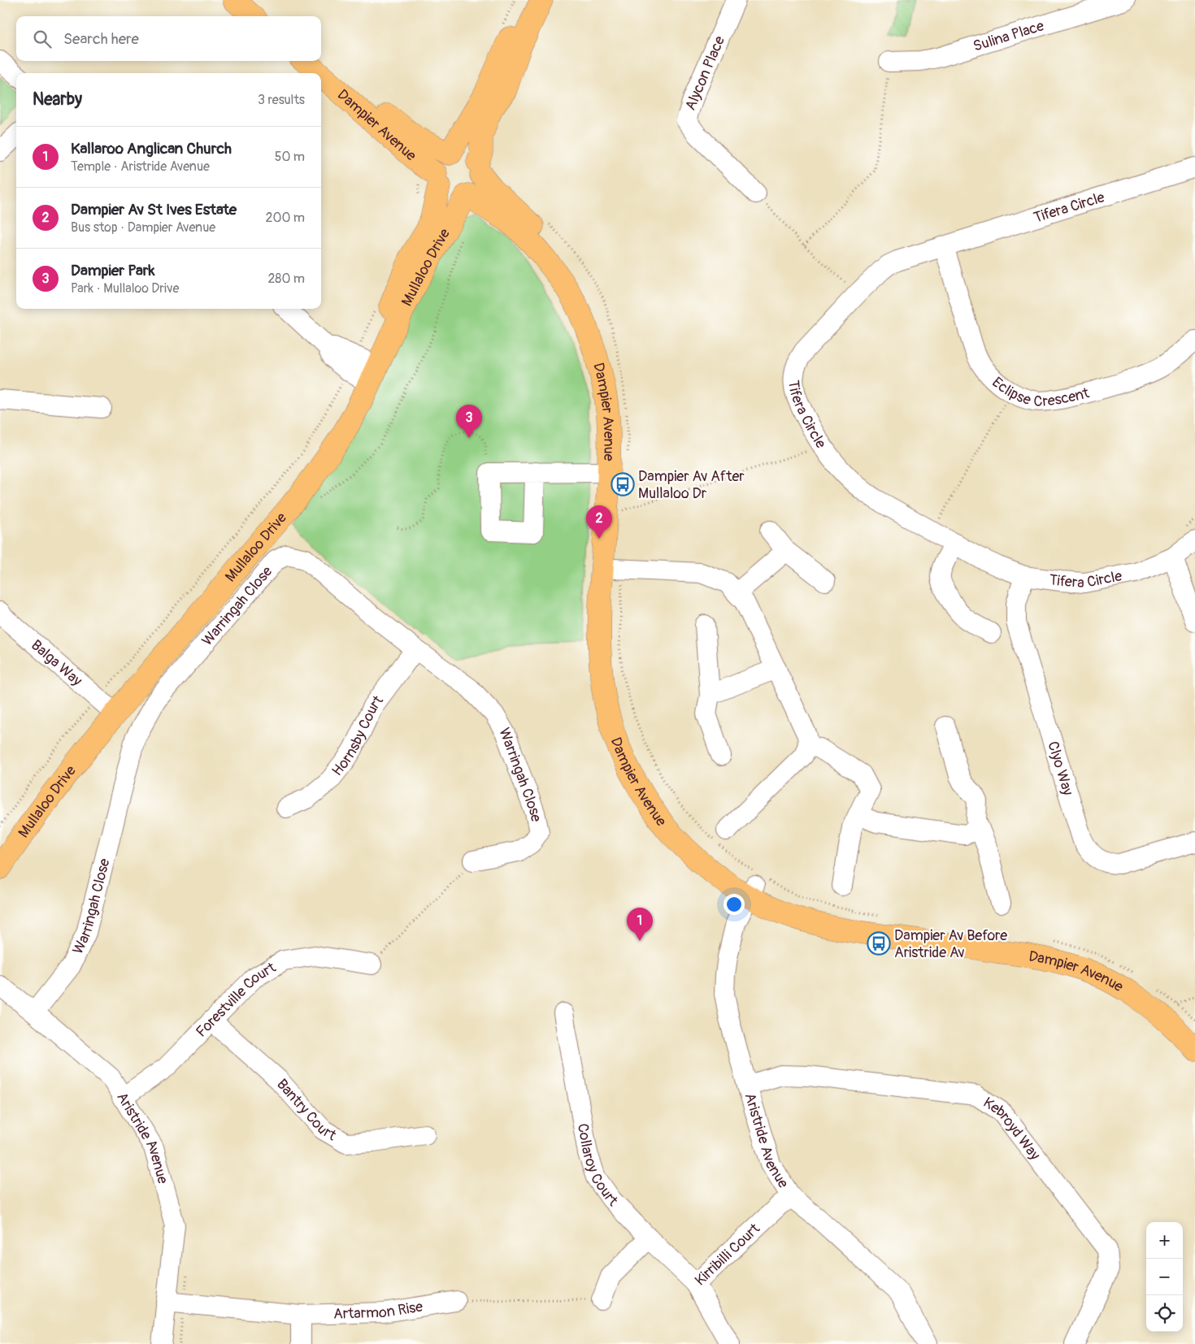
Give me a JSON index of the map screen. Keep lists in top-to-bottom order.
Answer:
{
  "streets": {
    "main road": ["Dampier Avenue", "Mullaloo Drive"],
    "street": [
      "Sulina Place",
      "Alycon Place",
      "Tifera Circle",
      "Eclipse Crescent",
      "Warringah Close",
      "Balga Way",
      "Hornsby Court",
      "Clyo Way",
      "Forestville Court",
      "Bantry Court",
      "Kebroyd Way",
      "Aristride Avenue",
      "Collaroy Court",
      "Kirribilli Court",
      "Artarmon Rise"
    ]
  },
  "crossings": [
    ["Dampier Avenue", "Mullaloo Drive"],
    ["Dampier Avenue", "Aristride Avenue"],
    ["Tifera Circle", "Eclipse Crescent"],
    ["Tifera Circle", "Clyo Way"],
    ["Mullaloo Drive", "Balga Way"],
    ["Warringah Close", "Hornsby Court"],
    ["Warringah Close", "Aristride Avenue"],
    ["Forestville Court", "Bantry Court"],
    ["Forestville Court", "Aristride Avenue"],
    ["Kebroyd Way", "Aristride Avenue"],
    ["Aristride Avenue", "Kirribilli Court"],
    ["Aristride Avenue", "Artarmon Rise"],
    ["Collaroy Court", "Kirribilli Court"]
  ],
  "places": {
    "bus stop": ["Dampier Av After Mullaloo Dr", "Dampier Av Before Aristride Av"]
  },
  "page": {
    "search": "Search here",
    "heading": ["Nearby", "3 results"],
    "list": [
      {
        "mark": "1",
        "name": "Kallaroo Anglican Church",
        "note": "Temple · Aristride Avenue",
        "value": "50 m"
      },
      {
        "mark": "2",
        "name": "Dampier Av St Ives Estate",
        "note": "Bus stop · Dampier Avenue",
        "value": "200 m"
      },
      {
        "mark": "3",
        "name": "Dampier Park",
        "note": "Park · Mullaloo Drive",
        "value": "280 m"
      }
    ],
    "pins": ["3", "2", "1"],
    "map_buttons": ["+", "−"]
  }
}
